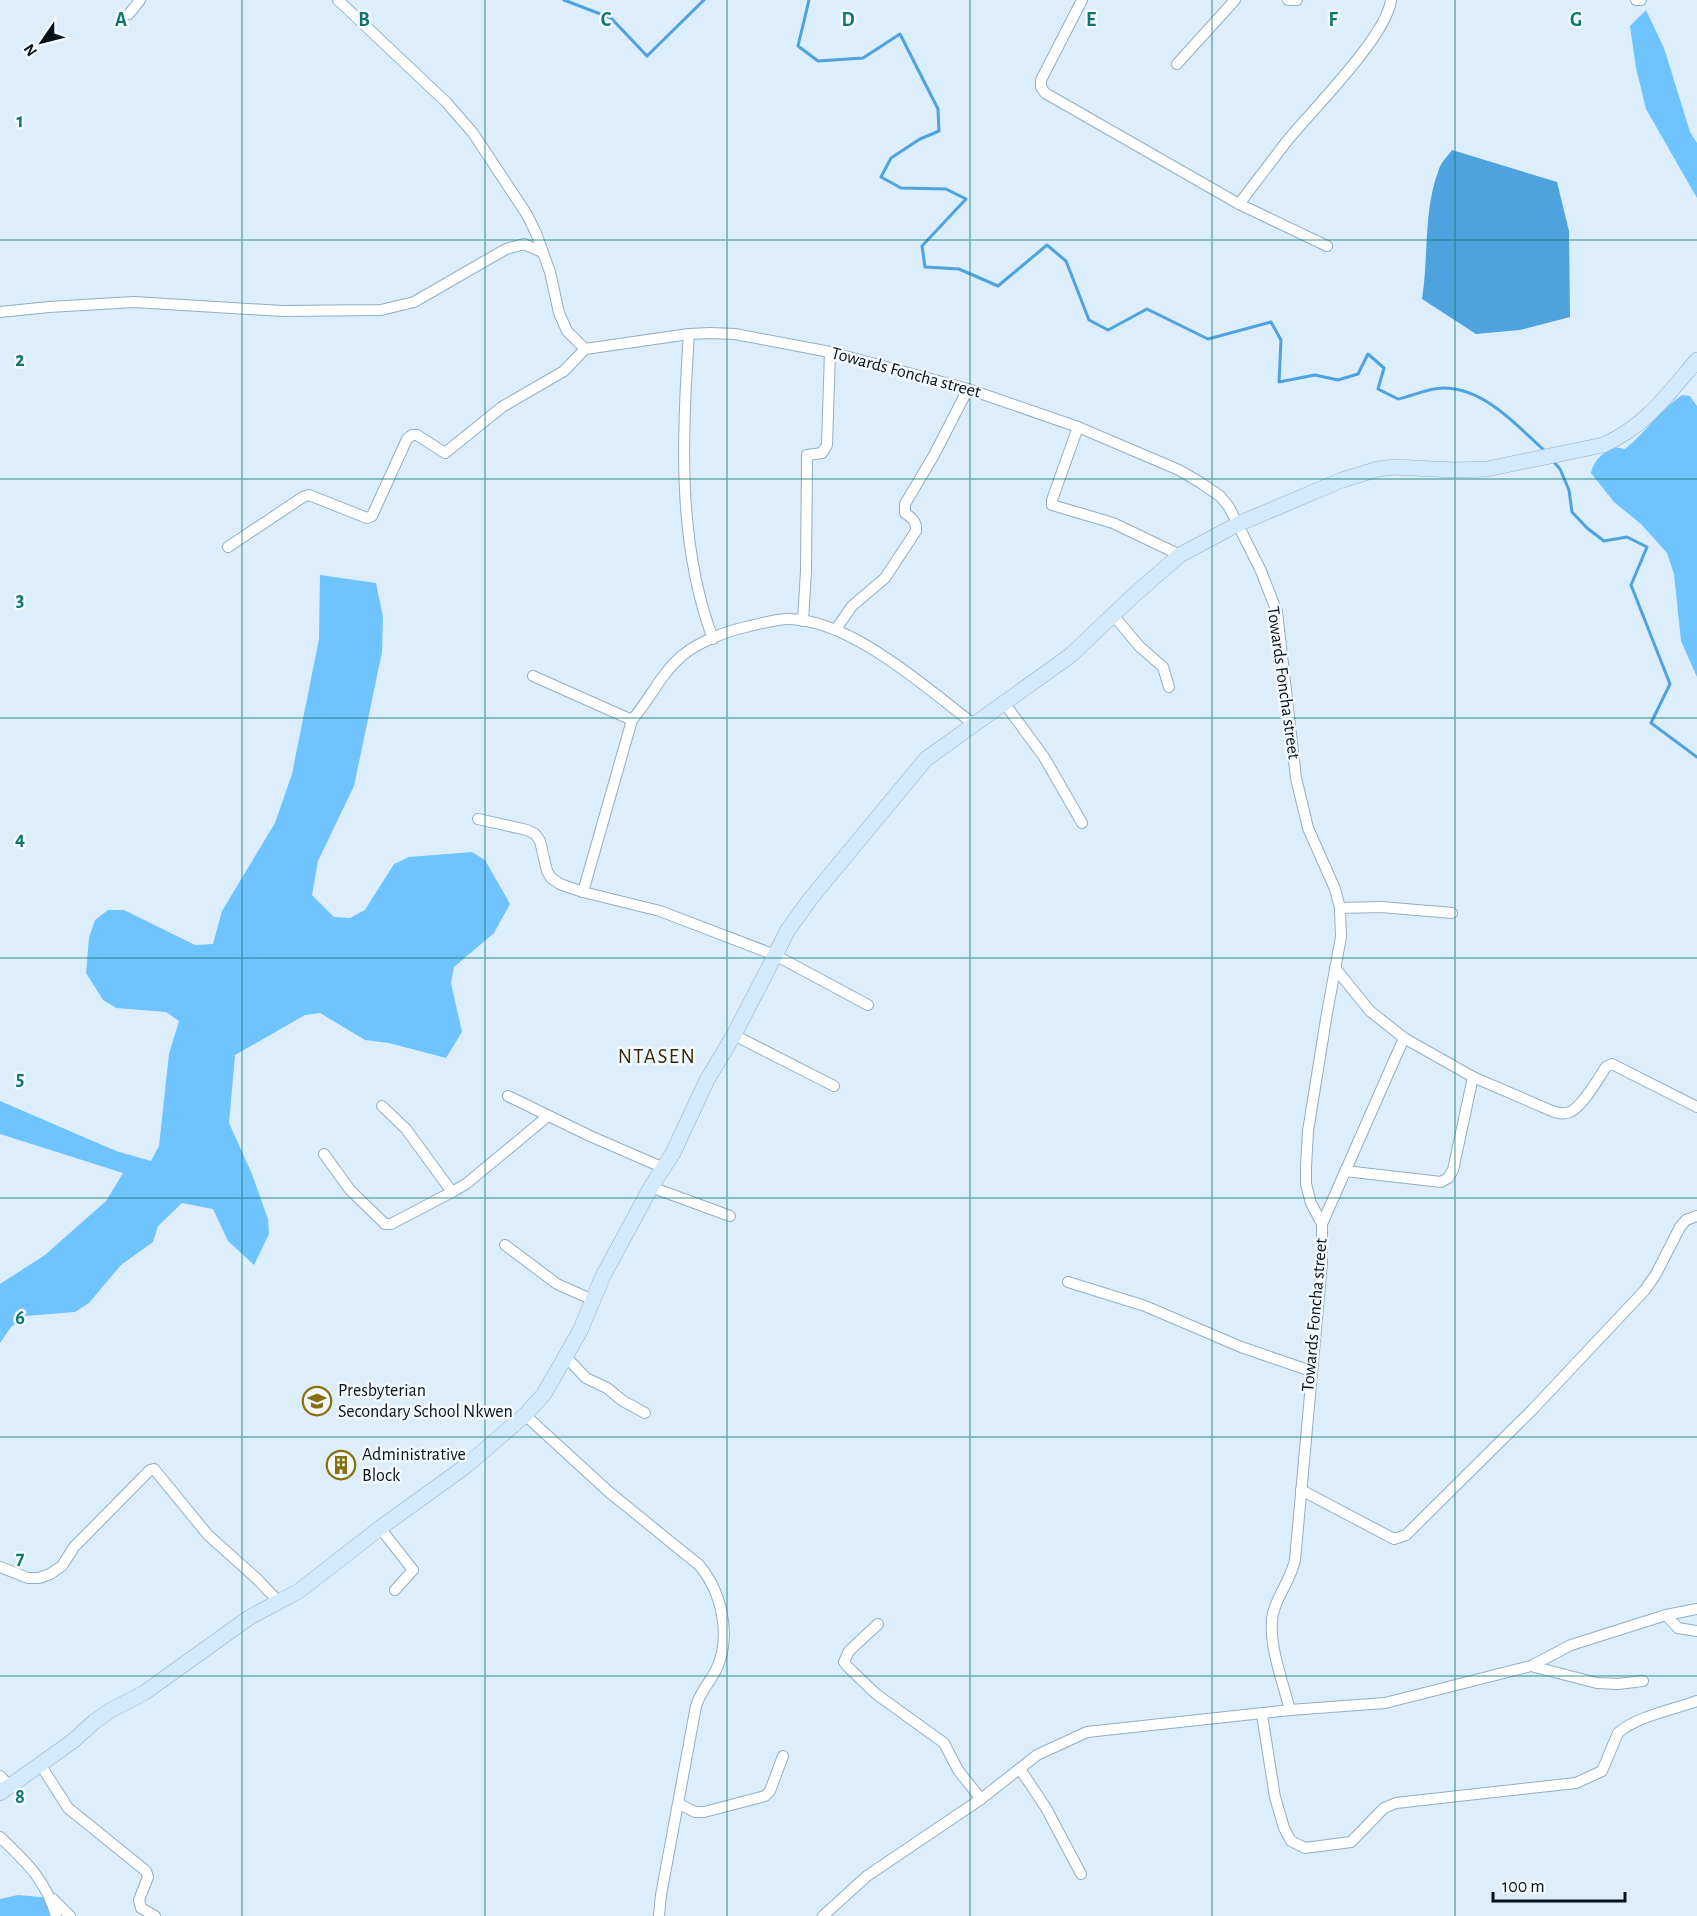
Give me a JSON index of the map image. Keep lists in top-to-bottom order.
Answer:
{
  "streets": {
    "street": ["Towards Foncha street"]
  },
  "districts": ["NTASEN"],
  "places": {
    "school or university": ["Presbyterian Secondary School Nkwen"],
    "building": ["Administrative Block"]
  },
  "scale_bar": "100 m",
  "north": "bottom left",
  "grid": {
    "columns": [
      "A",
      "B",
      "C",
      "D",
      "E",
      "F",
      "G"
    ],
    "rows": [
      "1",
      "2",
      "3",
      "4",
      "5",
      "6",
      "7",
      "8"
    ]
  }
}
